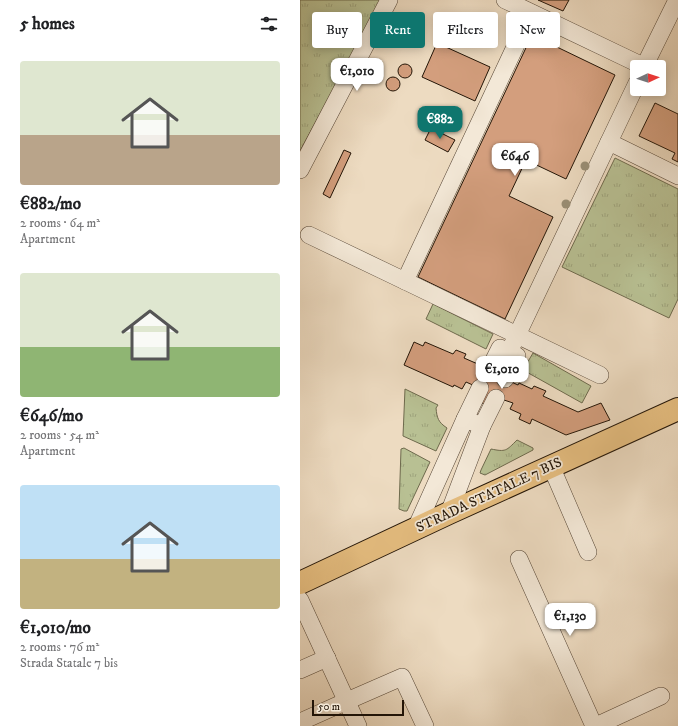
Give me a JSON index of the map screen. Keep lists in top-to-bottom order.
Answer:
{
  "streets": {
    "main road": ["STRADA STATALE 7 BIS"]
  },
  "scale_bar": "50 m",
  "north": "right",
  "page": {
    "heading": "5 homes",
    "chip": [
      "Buy",
      "Rent",
      "Filters",
      "New"
    ],
    "list": [
      {
        "name": "€882/mo",
        "note": "2 rooms · 64 m² · Apartment"
      },
      {
        "name": "€646/mo",
        "note": "2 rooms · 54 m² · Apartment"
      },
      {
        "name": "€1,010/mo",
        "note": "2 rooms · 76 m² · Strada Statale 7 bis"
      }
    ],
    "price": [
      "€1,010",
      "€882",
      "€646",
      "€1,010",
      "€1,130"
    ],
    "scale": "50 m"
  }
}
